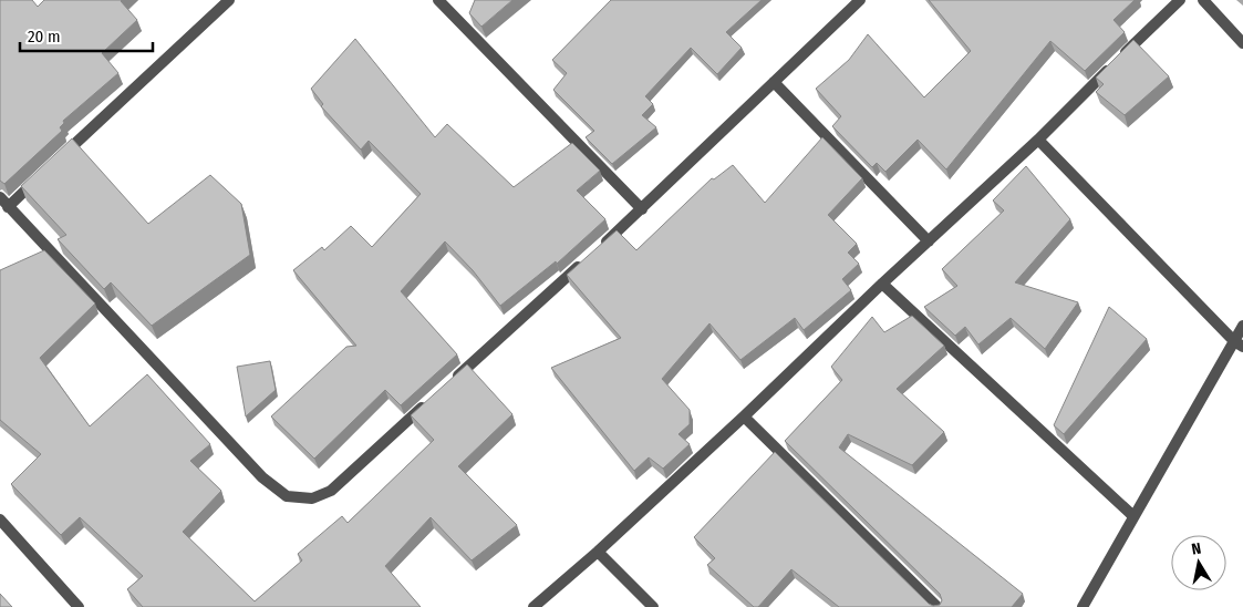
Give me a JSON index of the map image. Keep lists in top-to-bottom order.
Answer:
{
  "scale_bar": "20 m",
  "north": "top"
}
